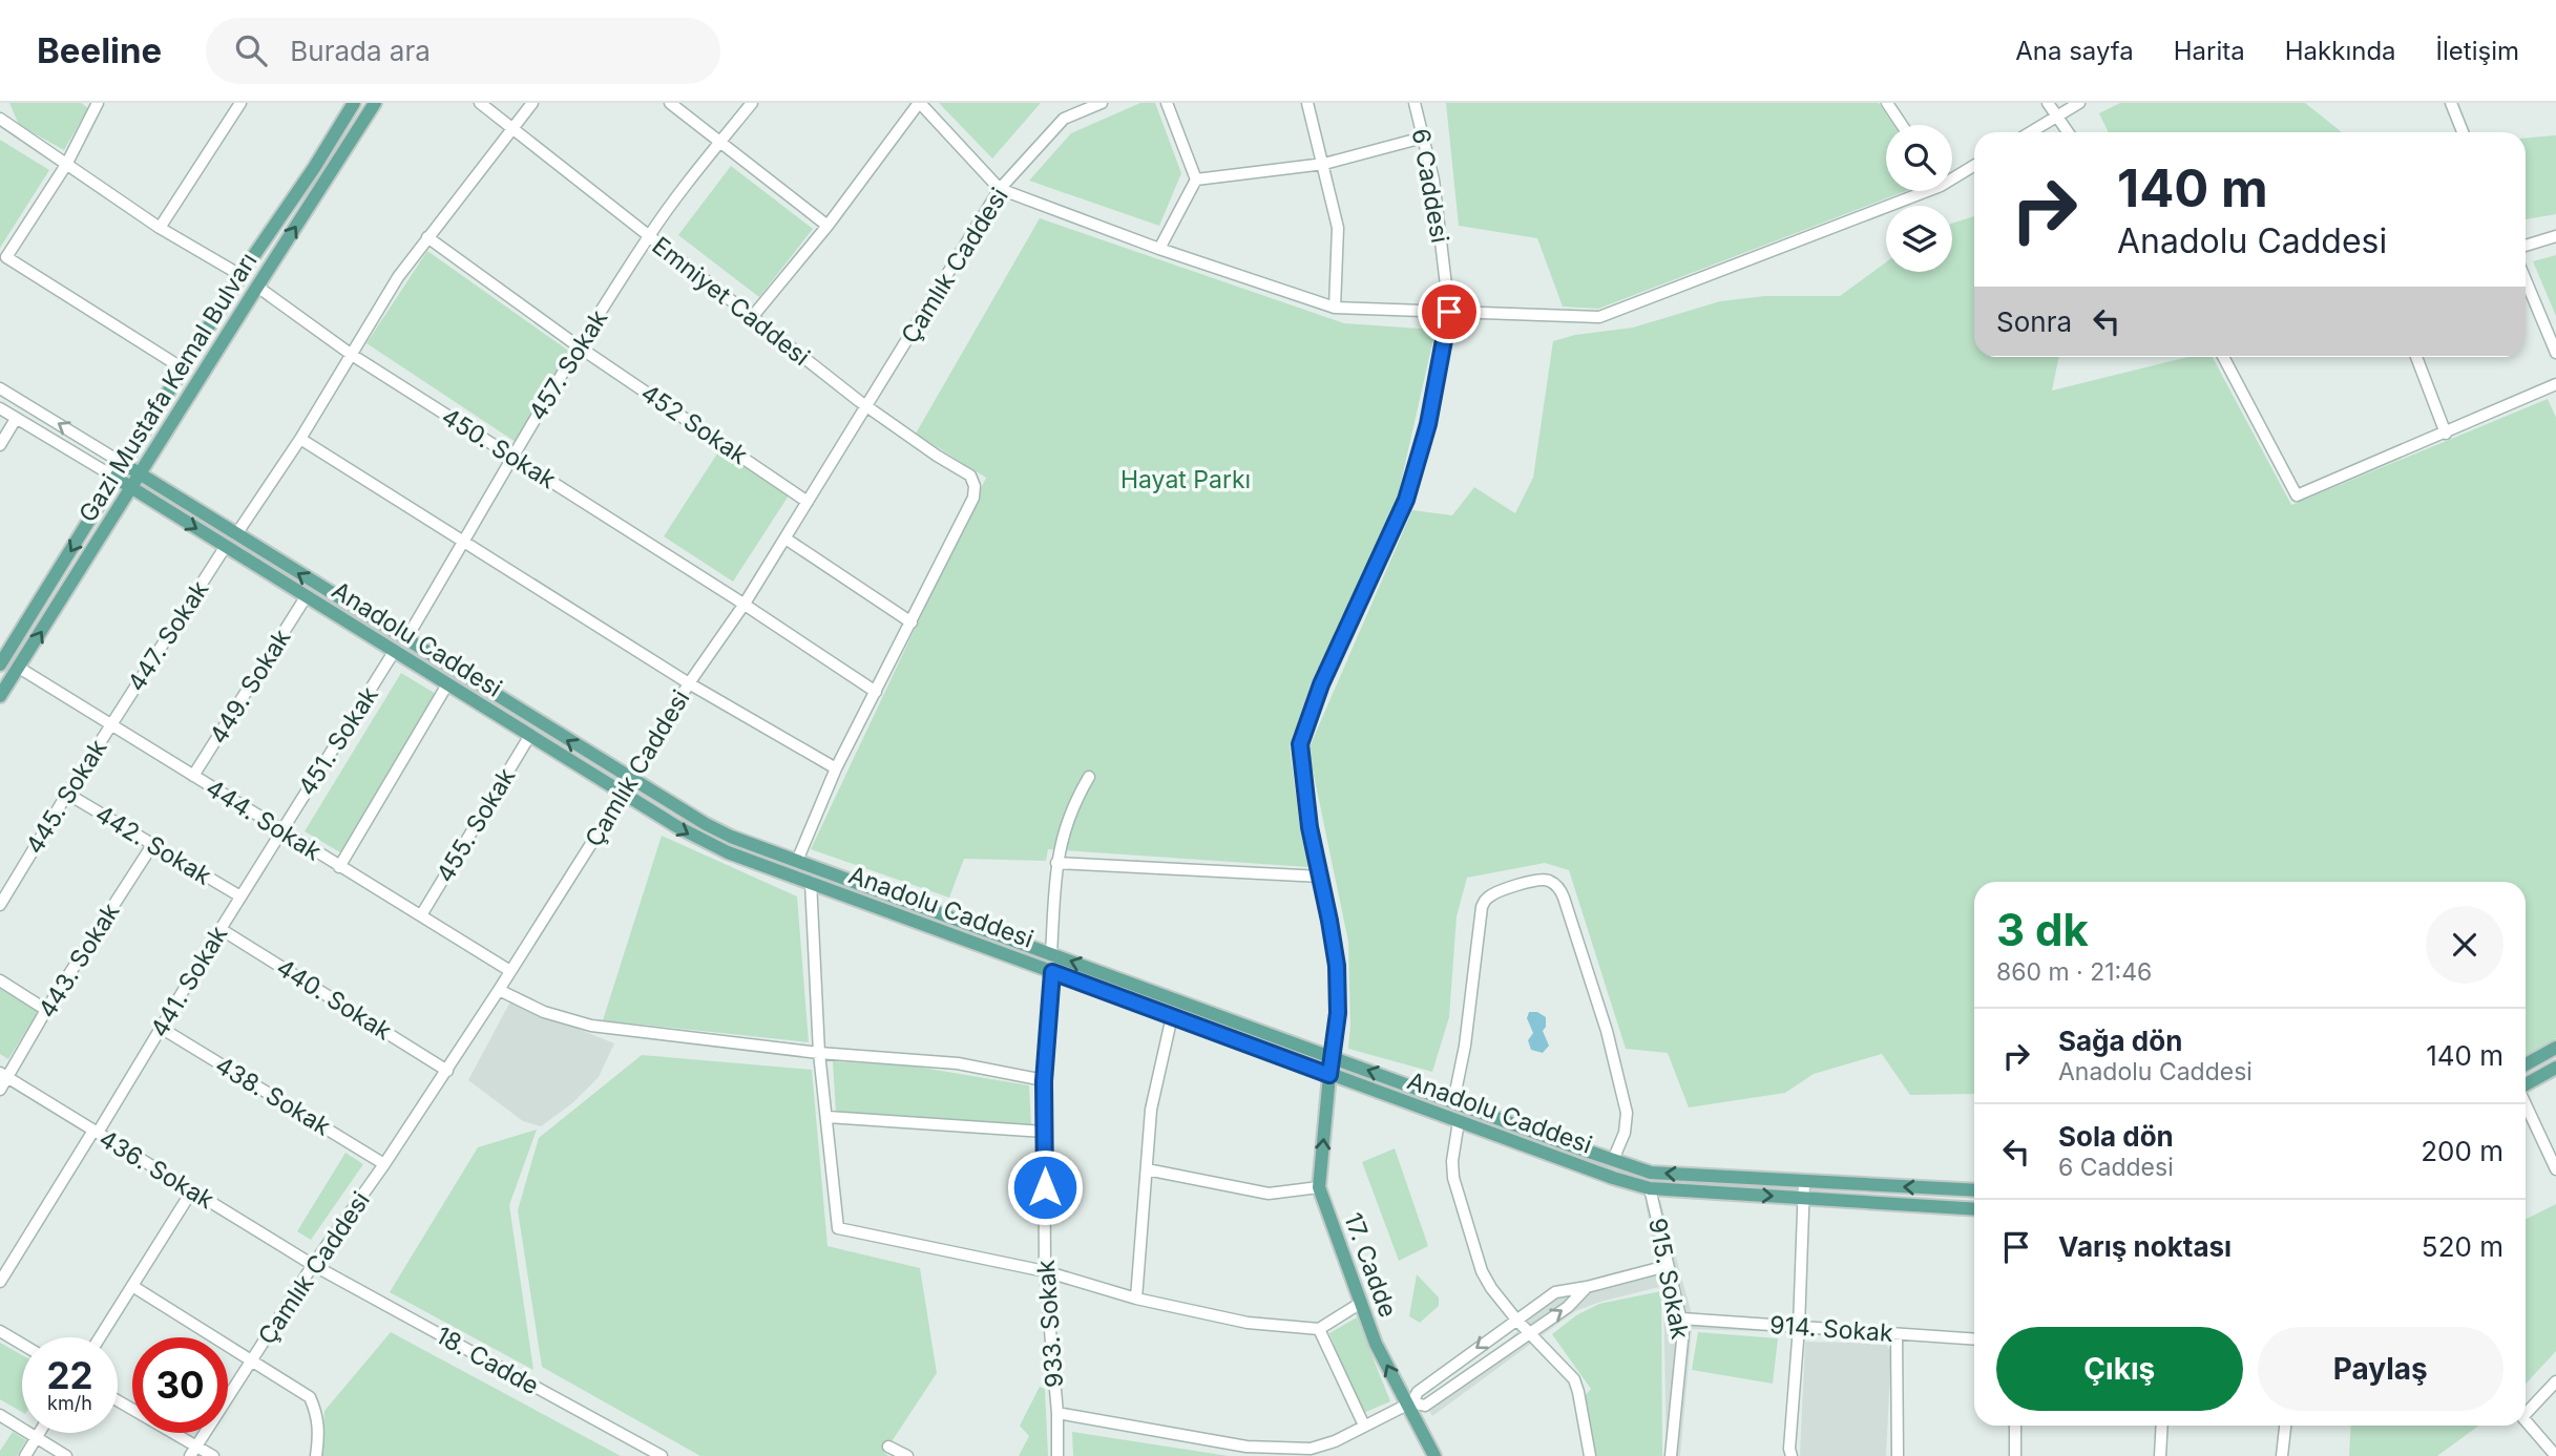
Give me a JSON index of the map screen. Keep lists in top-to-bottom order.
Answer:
{
  "streets": {
    "main road": ["Gazi Mustafa Kemal Bulvarı", "Anadolu Caddesi", "17. Cadde"],
    "street": [
      "6 Caddesi",
      "Çamlık Caddesi",
      "Emniyet Caddesi",
      "457. Sokak",
      "452 Sokak",
      "450. Sokak",
      "447. Sokak",
      "449. Sokak",
      "451. Sokak",
      "445. Sokak",
      "444. Sokak",
      "455. Sokak",
      "442. Sokak",
      "443. Sokak",
      "441. Sokak",
      "440. Sokak",
      "438. Sokak",
      "436. Sokak",
      "915. Sokak",
      "933. Sokak",
      "914. Sokak",
      "18. Cadde"
    ]
  },
  "crossings": [
    ["6 Caddesi", "Anadolu Caddesi"],
    ["6 Caddesi", "17. Cadde"],
    ["Çamlık Caddesi", "Emniyet Caddesi"],
    ["Çamlık Caddesi", "452 Sokak"],
    ["Çamlık Caddesi", "450. Sokak"],
    ["Çamlık Caddesi", "Anadolu Caddesi"],
    ["Çamlık Caddesi", "444. Sokak"],
    ["Çamlık Caddesi", "440. Sokak"],
    ["Çamlık Caddesi", "438. Sokak"],
    ["Çamlık Caddesi", "436. Sokak"],
    ["Çamlık Caddesi", "18. Cadde"],
    ["Emniyet Caddesi", "457. Sokak"],
    ["457. Sokak", "452 Sokak"],
    ["457. Sokak", "450. Sokak"],
    ["457. Sokak", "Anadolu Caddesi"],
    ["Gazi Mustafa Kemal Bulvarı", "450. Sokak"],
    ["Gazi Mustafa Kemal Bulvarı", "Anadolu Caddesi"],
    ["Gazi Mustafa Kemal Bulvarı", "444. Sokak"],
    ["447. Sokak", "Anadolu Caddesi"],
    ["447. Sokak", "445. Sokak"],
    ["447. Sokak", "444. Sokak"],
    ["Anadolu Caddesi", "449. Sokak"],
    ["Anadolu Caddesi", "451. Sokak"],
    ["Anadolu Caddesi", "455. Sokak"],
    ["Anadolu Caddesi", "17. Cadde"],
    ["Anadolu Caddesi", "915. Sokak"],
    ["Anadolu Caddesi", "933. Sokak"],
    ["449. Sokak", "444. Sokak"],
    ["451. Sokak", "444. Sokak"],
    ["451. Sokak", "441. Sokak"],
    ["445. Sokak", "444. Sokak"],
    ["445. Sokak", "442. Sokak"],
    ["444. Sokak", "455. Sokak"],
    ["444. Sokak", "441. Sokak"],
    ["442. Sokak", "443. Sokak"],
    ["442. Sokak", "441. Sokak"],
    ["443. Sokak", "436. Sokak"],
    ["441. Sokak", "440. Sokak"],
    ["441. Sokak", "438. Sokak"],
    ["441. Sokak", "436. Sokak"],
    ["436. Sokak", "18. Cadde"],
    ["915. Sokak", "914. Sokak"]
  ],
  "one_way": ["17. Cadde"],
  "parks": ["Hayat Parkı"],
  "page": {
    "header": "Beeline",
    "search": "Burada ara",
    "nav": [
      "Ana sayfa",
      "Harita",
      "Hakkında",
      "İletişim"
    ],
    "turn": ["140 m", "Anadolu Caddesi"],
    "then": "Sonra",
    "heading": ["3 dk", "860 m · 21:46"],
    "list": [
      {
        "name": "Sağa dön",
        "note": "Anadolu Caddesi",
        "value": "140 m"
      },
      {
        "name": "Sola dön",
        "note": "6 Caddesi",
        "value": "200 m"
      },
      {
        "name": "Varış noktası",
        "value": "520 m"
      }
    ],
    "buttons": ["Çıkış", "Paylaş"],
    "speed": "22 km/h",
    "limit": "30"
  }
}
